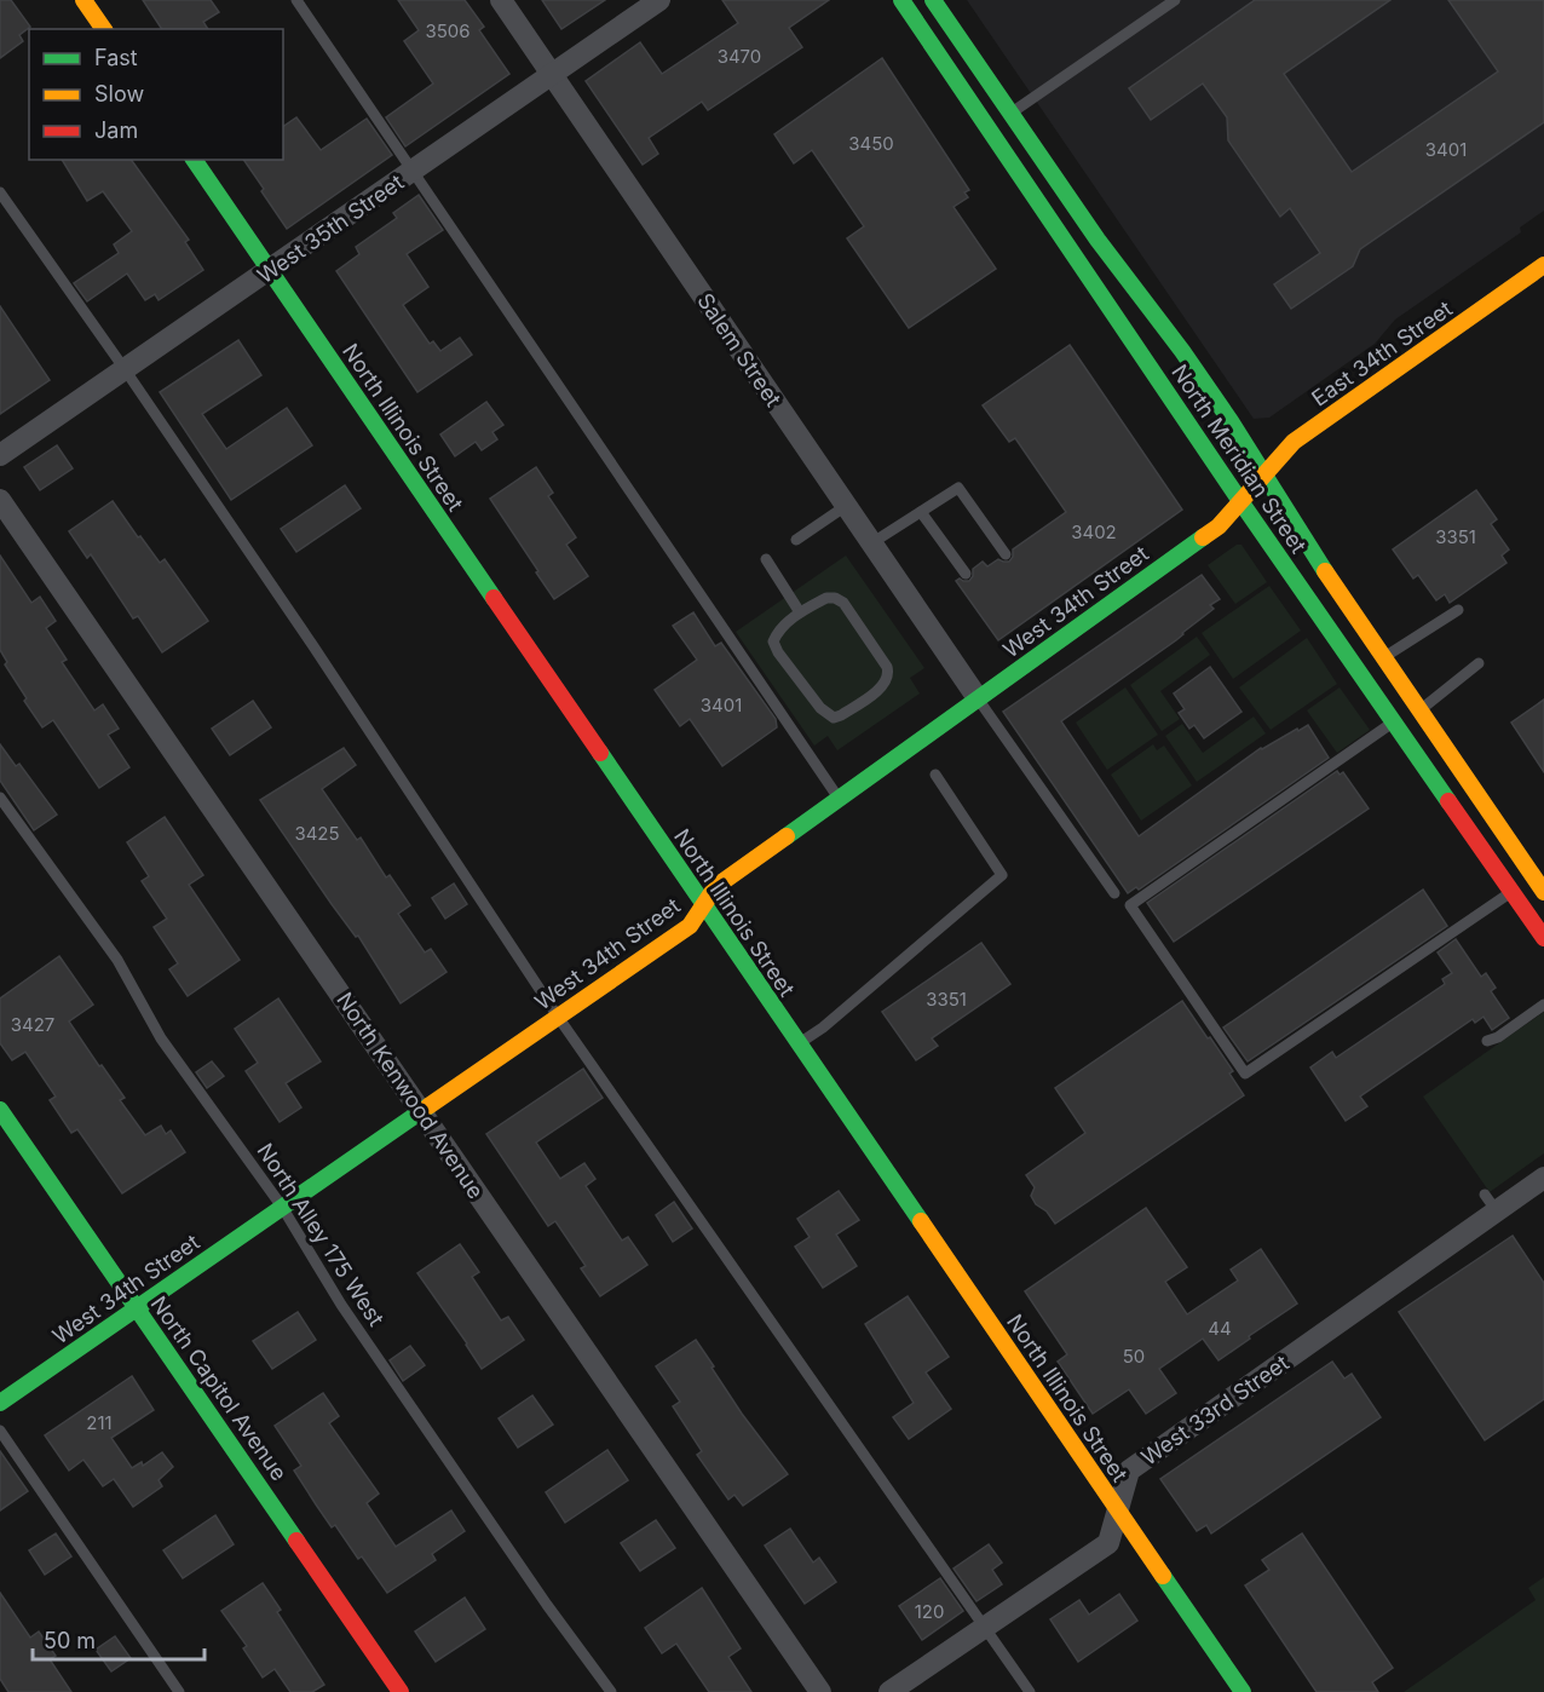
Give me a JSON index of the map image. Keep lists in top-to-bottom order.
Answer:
{
  "streets": {
    "main road": [
      "East 34th Street",
      "North Illinois Street",
      "North Meridian Street",
      "West 34th Street",
      "North Capitol Avenue"
    ],
    "street": [
      "West 35th Street",
      "Salem Street",
      "North Kenwood Avenue",
      "West 33rd Street"
    ],
    "lane": ["North Alley 175 West"]
  },
  "crossings": [
    ["West 35th Street", "Salem Street"],
    ["West 35th Street", "North Illinois Street"],
    ["Salem Street", "West 34th Street"],
    ["East 34th Street", "North Meridian Street"],
    ["East 34th Street", "West 34th Street"],
    ["North Illinois Street", "West 34th Street"],
    ["North Illinois Street", "West 33rd Street"],
    ["North Meridian Street", "West 34th Street"],
    ["West 34th Street", "North Kenwood Avenue"],
    ["West 34th Street", "North Alley 175 West"],
    ["West 34th Street", "North Capitol Avenue"]
  ],
  "house_numbers": [
    "3506",
    "3470",
    "3450",
    "3401",
    "3402",
    "3351",
    "3401",
    "3425",
    "3351",
    "3427",
    "44",
    "50",
    "211",
    "120"
  ],
  "legend": ["Fast", "Slow", "Jam"],
  "scale_bar": "50 m"
}
